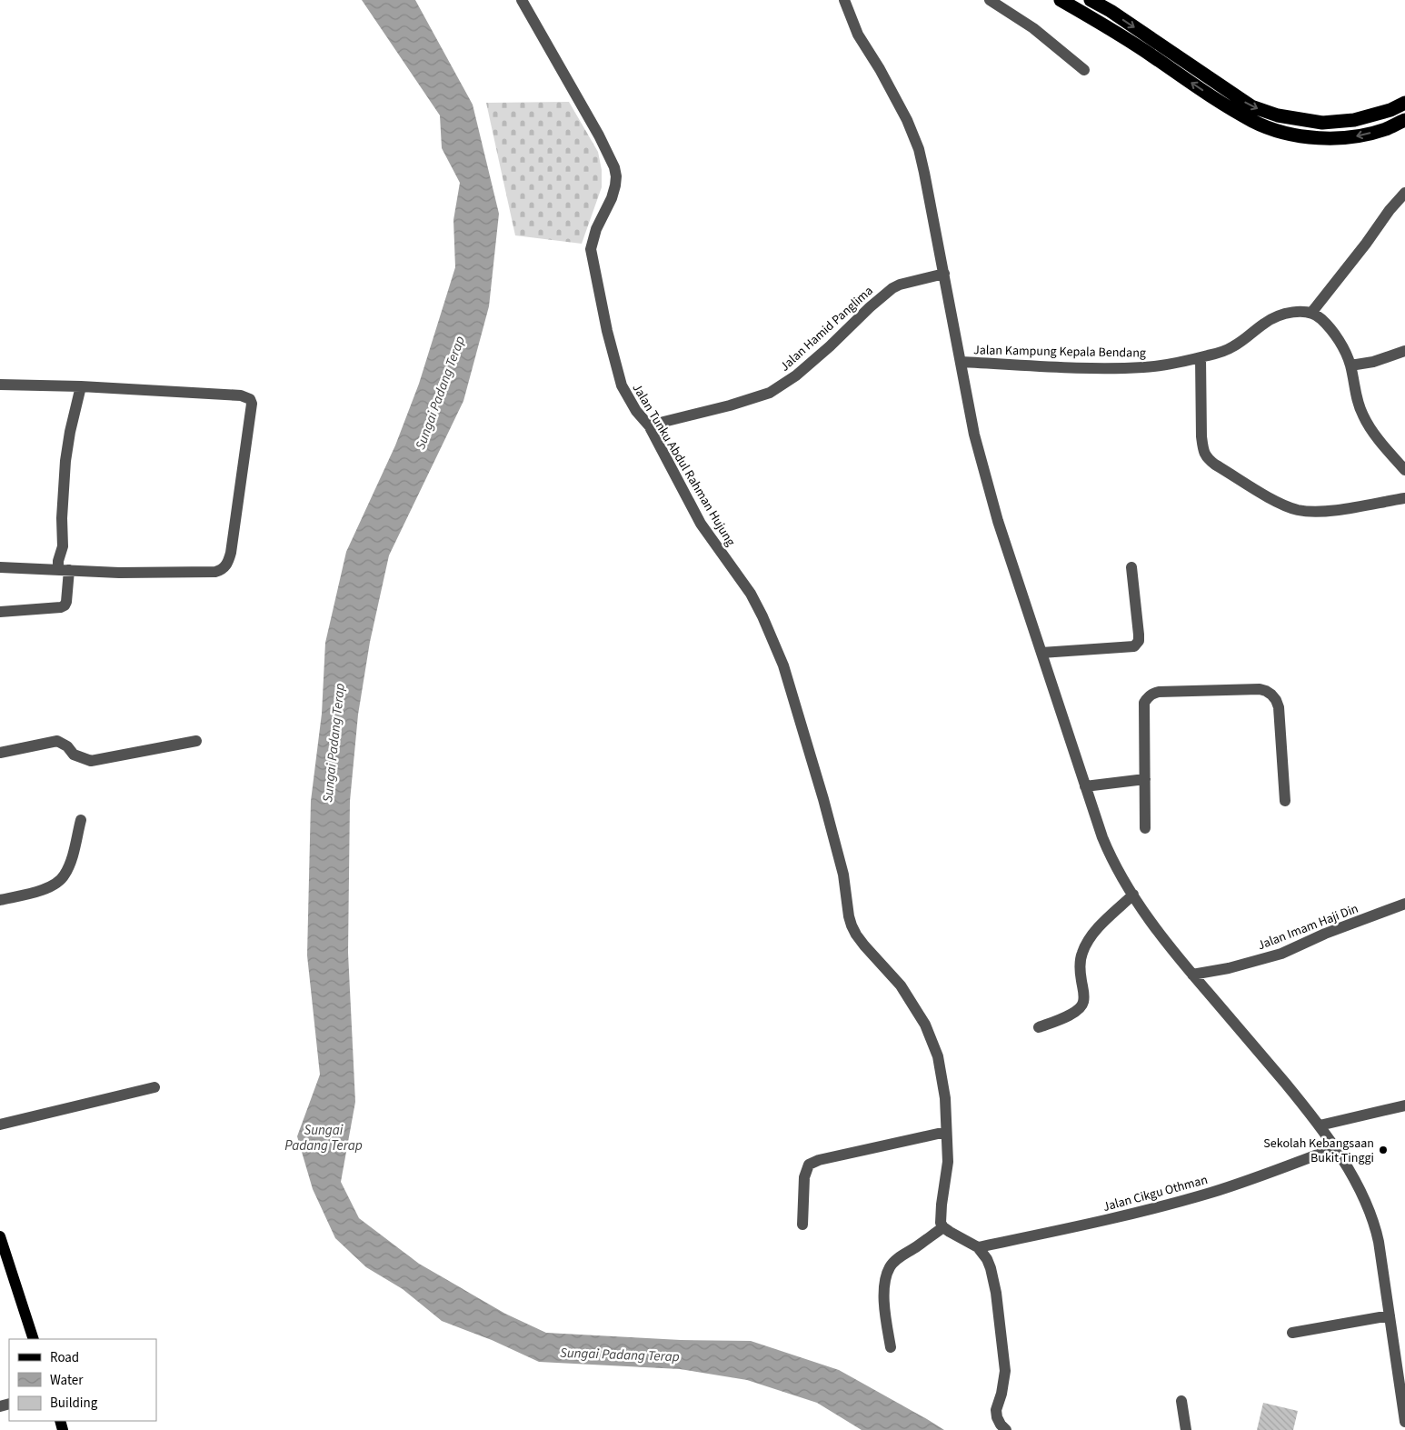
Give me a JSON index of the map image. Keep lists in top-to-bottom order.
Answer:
{
  "streets": {
    "street": [
      "Jalan Hamid Panglima",
      "Jalan Kampung Kepala Bendang",
      "Jalan Tunku Abdul Rahman Hujung",
      "Jalan Imam Haji Din",
      "Jalan Cikgu Othman"
    ]
  },
  "crossings": [
    ["Jalan Hamid Panglima", "Jalan Tunku Abdul Rahman Hujung"]
  ],
  "water": ["Sungai Padang Terap"],
  "places": ["Sekolah Kebangsaan Bukit Tinggi"],
  "legend": ["Road", "Water", "Building"]
}
